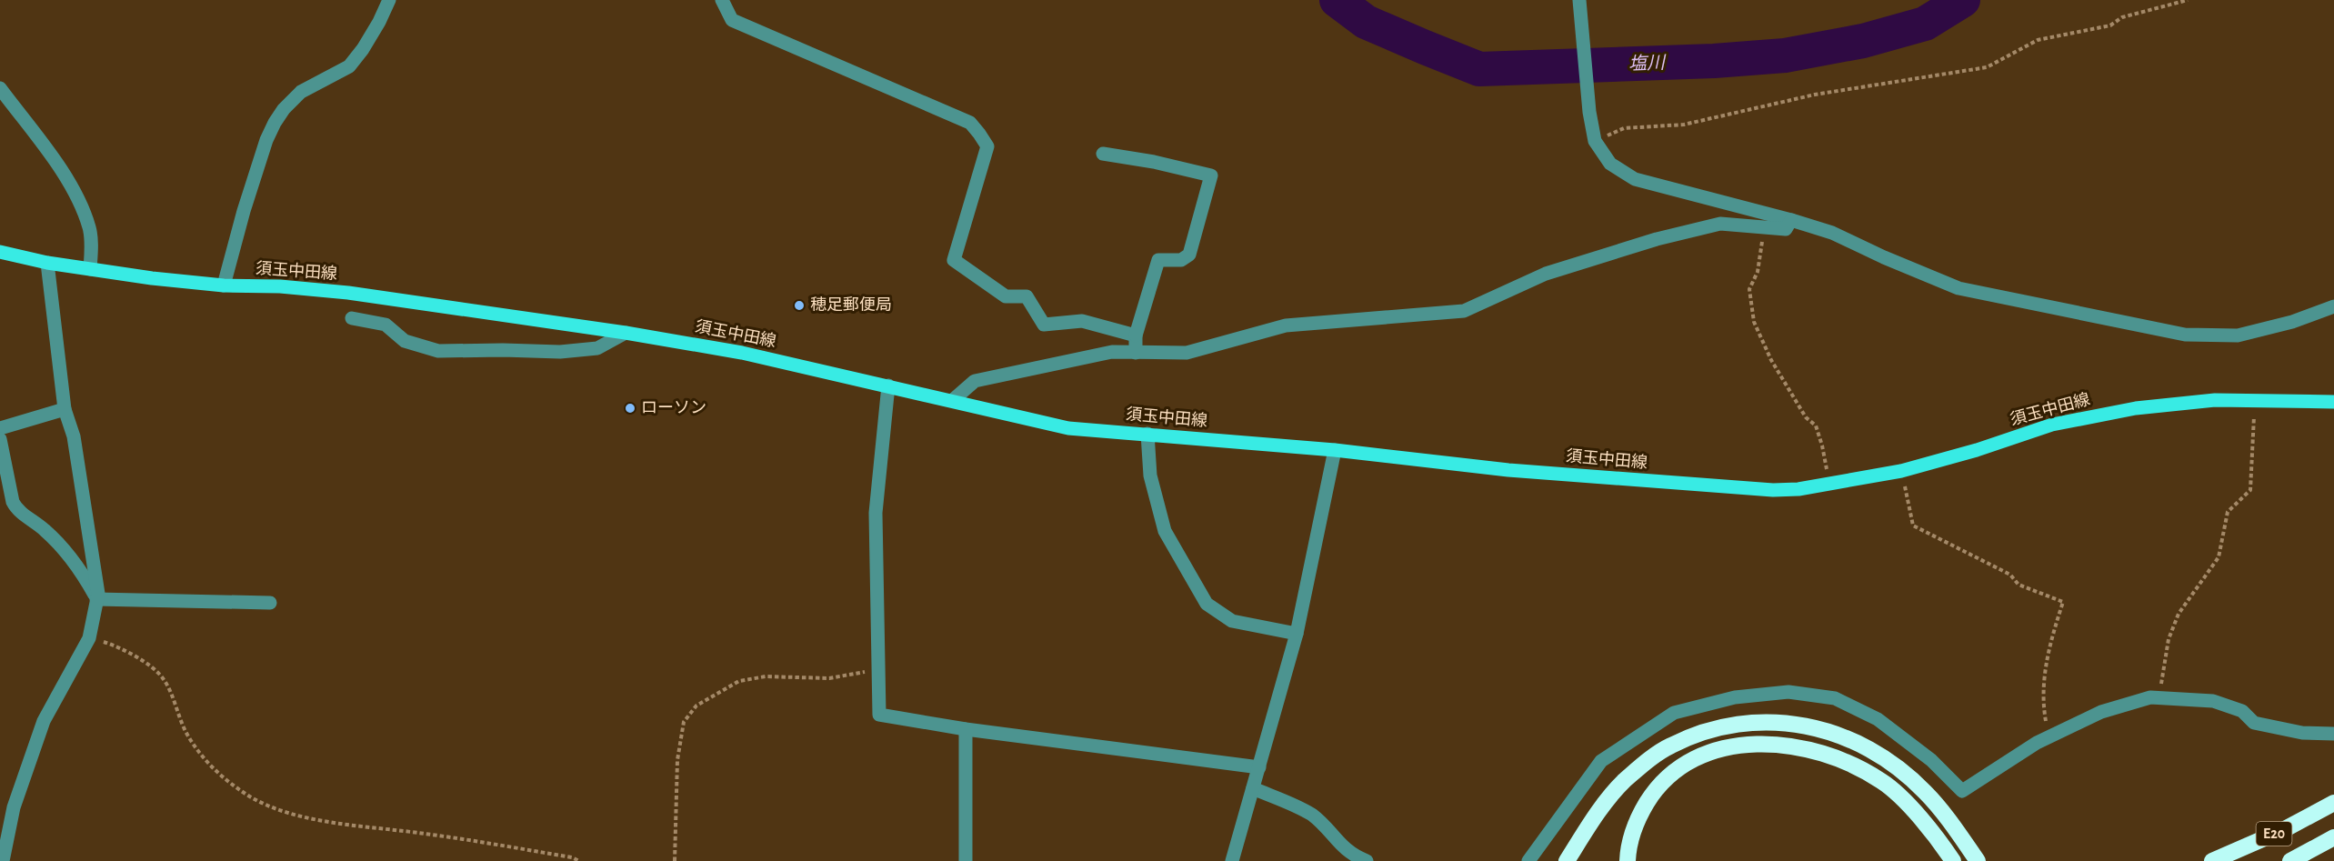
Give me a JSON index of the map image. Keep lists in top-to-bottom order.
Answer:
{
  "streets": {
    "highway": ["E20"],
    "main road": ["須玉中田線"]
  },
  "water": ["塩川"],
  "places": ["穂足郵便局", "ローソン"]
}
